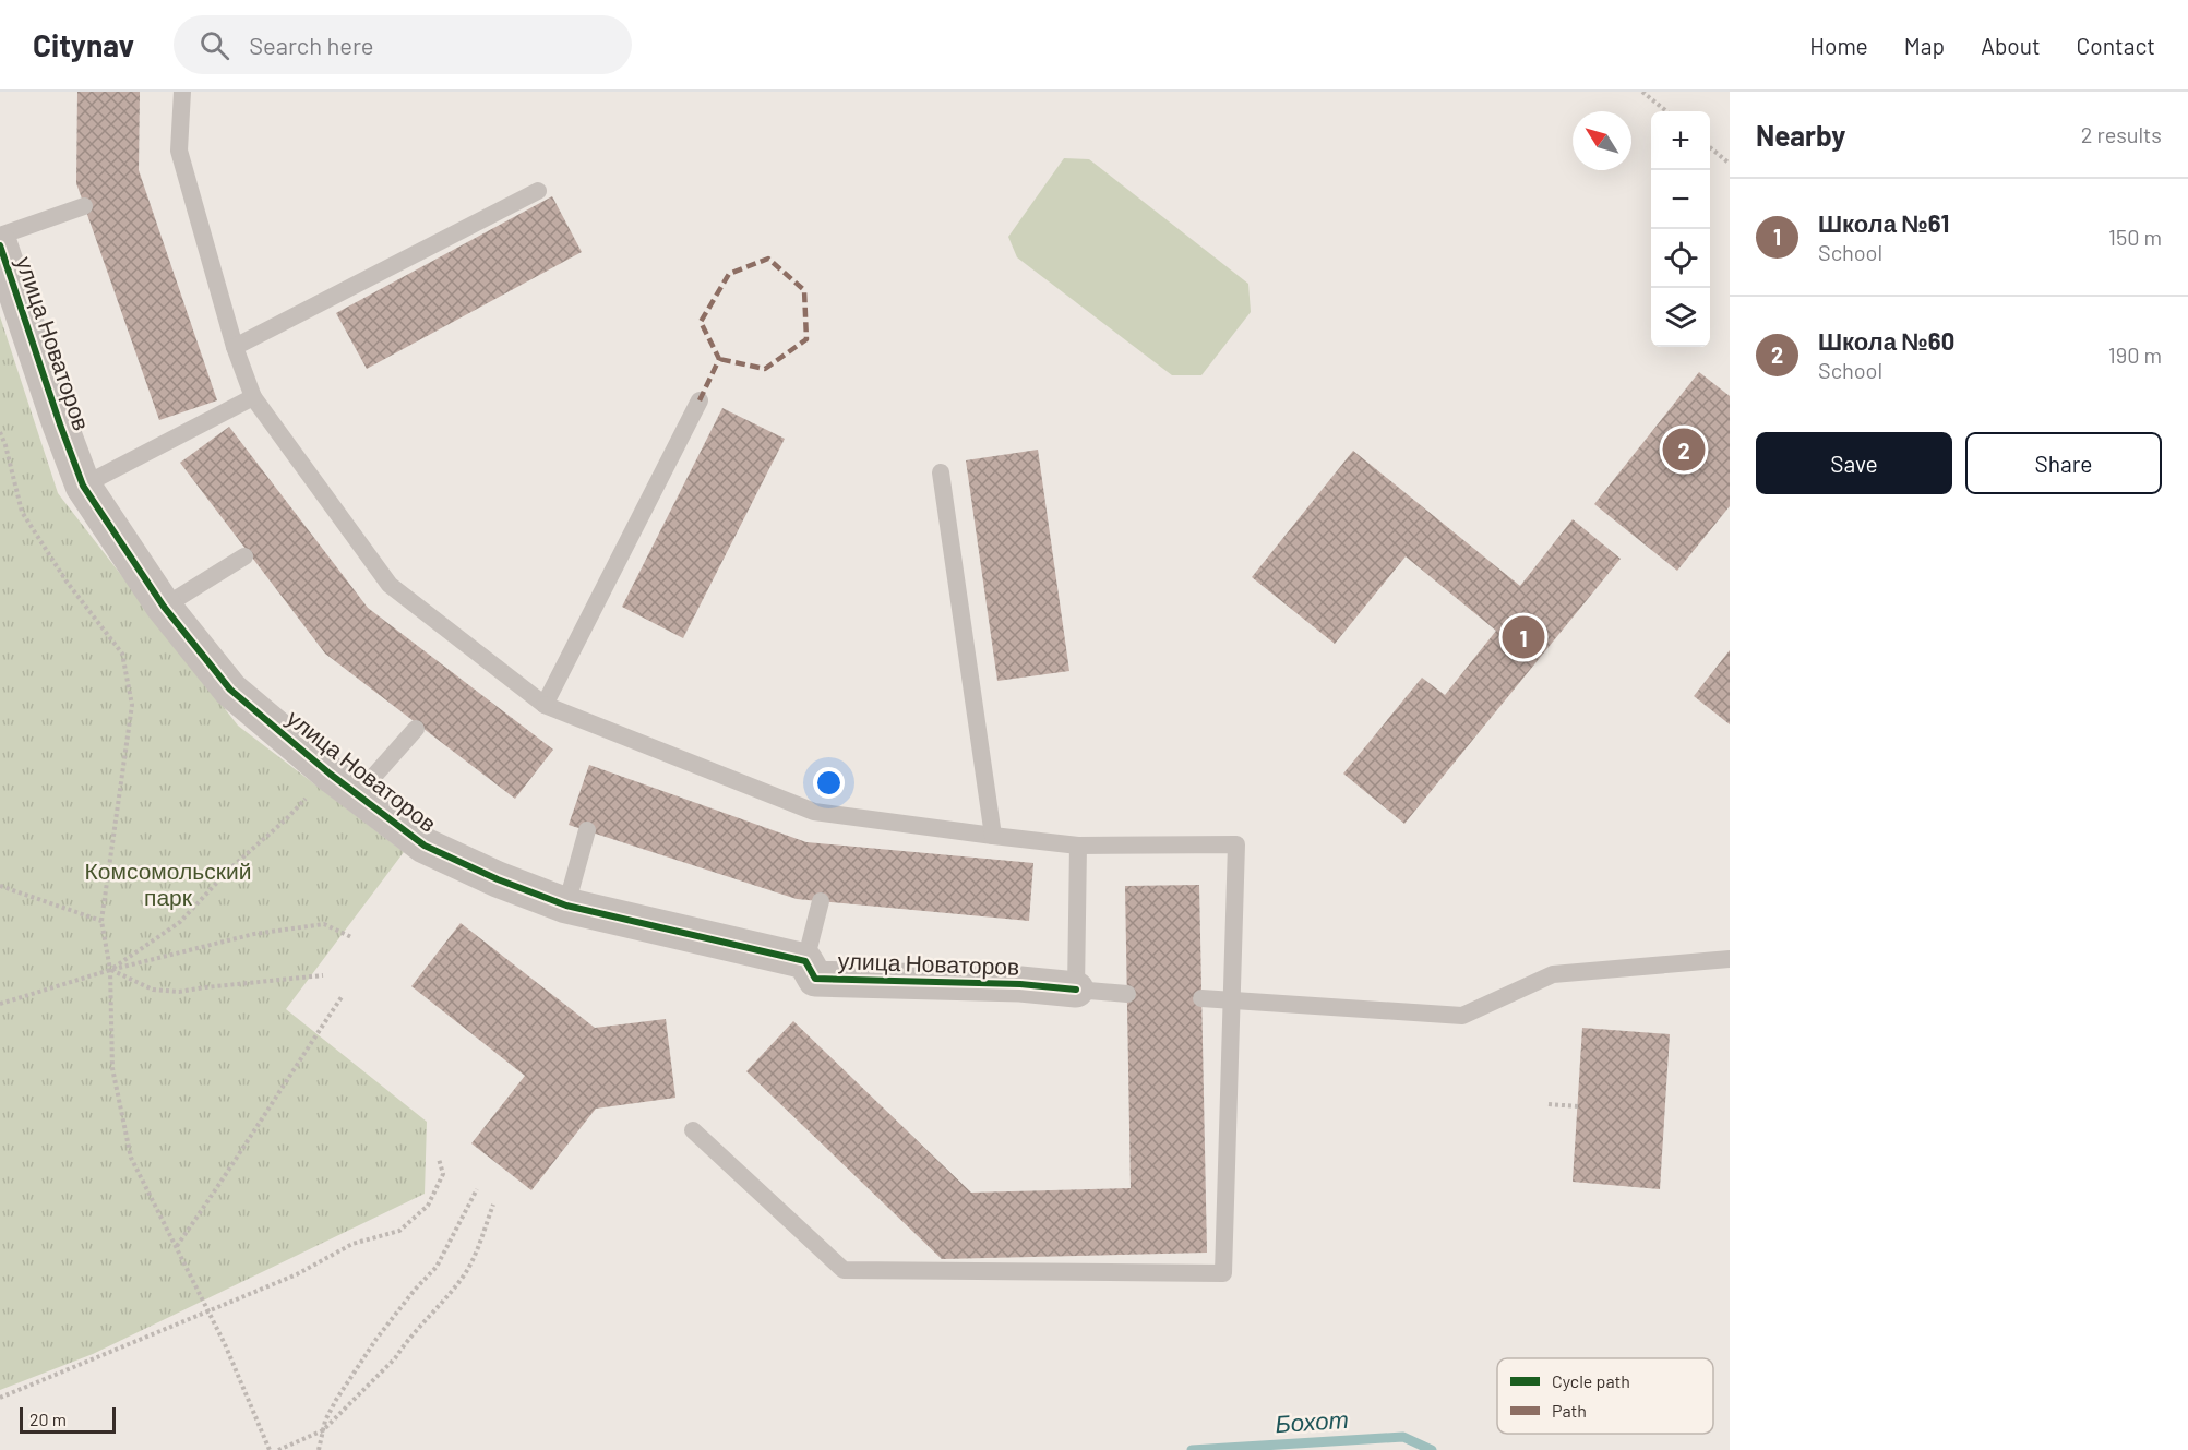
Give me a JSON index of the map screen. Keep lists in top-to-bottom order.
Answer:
{
  "streets": {
    "street": ["улица Новаторов"]
  },
  "water": ["Бохот"],
  "parks": ["Комсомольский парк"],
  "legend": ["Cycle path", "Path"],
  "scale_bar": "20 m",
  "north": "top left",
  "page": {
    "header": "Citynav",
    "search": "Search here",
    "nav": [
      "Home",
      "Map",
      "About",
      "Contact"
    ],
    "heading": ["Nearby", "2 results"],
    "map_buttons": ["+", "−"],
    "list": [
      {
        "mark": "1",
        "name": "Школа №61",
        "note": "School",
        "value": "150 m"
      },
      {
        "mark": "2",
        "name": "Школа №60",
        "note": "School",
        "value": "190 m"
      }
    ],
    "buttons": ["Save", "Share"],
    "pins": ["2", "1"],
    "scale": "20 m"
  }
}
